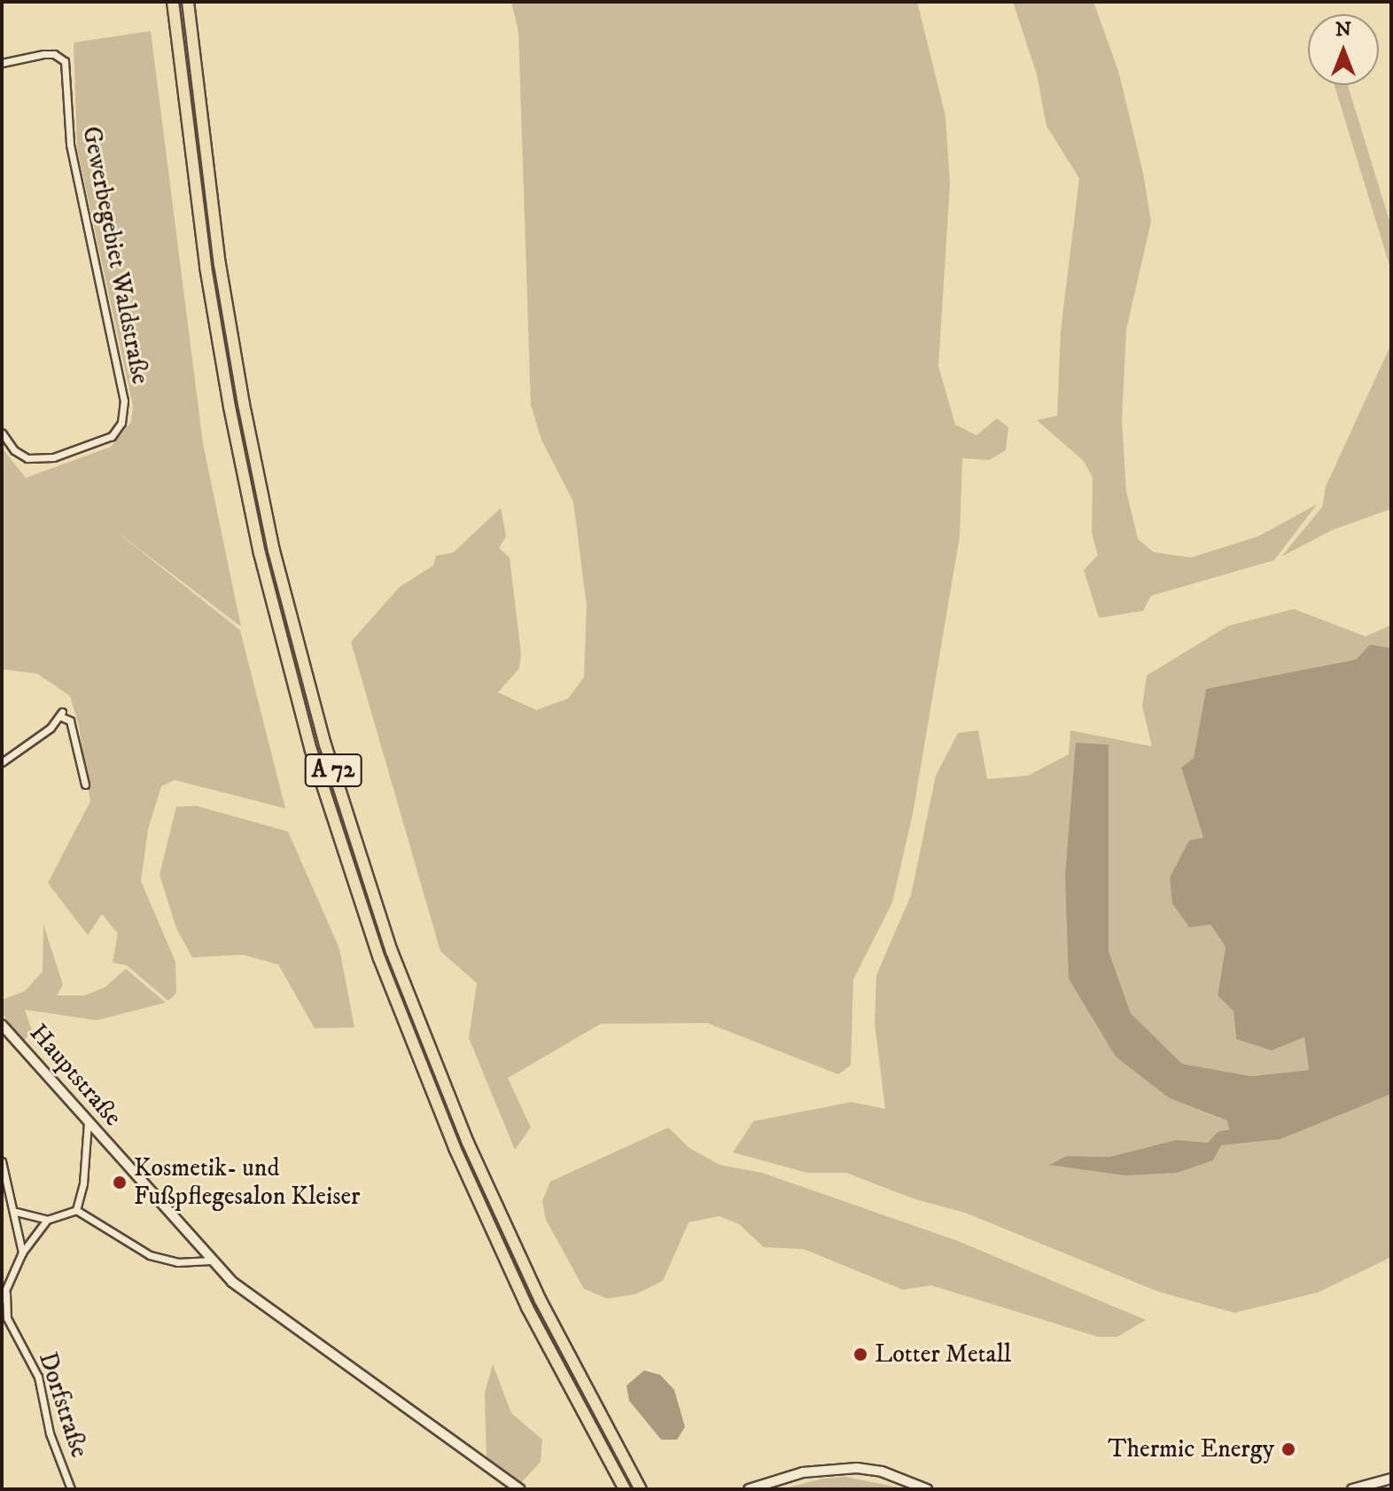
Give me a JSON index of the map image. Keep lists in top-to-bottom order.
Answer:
{
  "streets": {
    "highway": ["A 72"],
    "main road": ["Hauptstraße"],
    "street": ["Gewerbegebiet Waldstraße", "Dorfstraße"]
  },
  "places": ["Kosmetik- und Fußpflegesalon Kleiser", "Lotter Metall", "Thermic Energy"],
  "north": "top"
}
